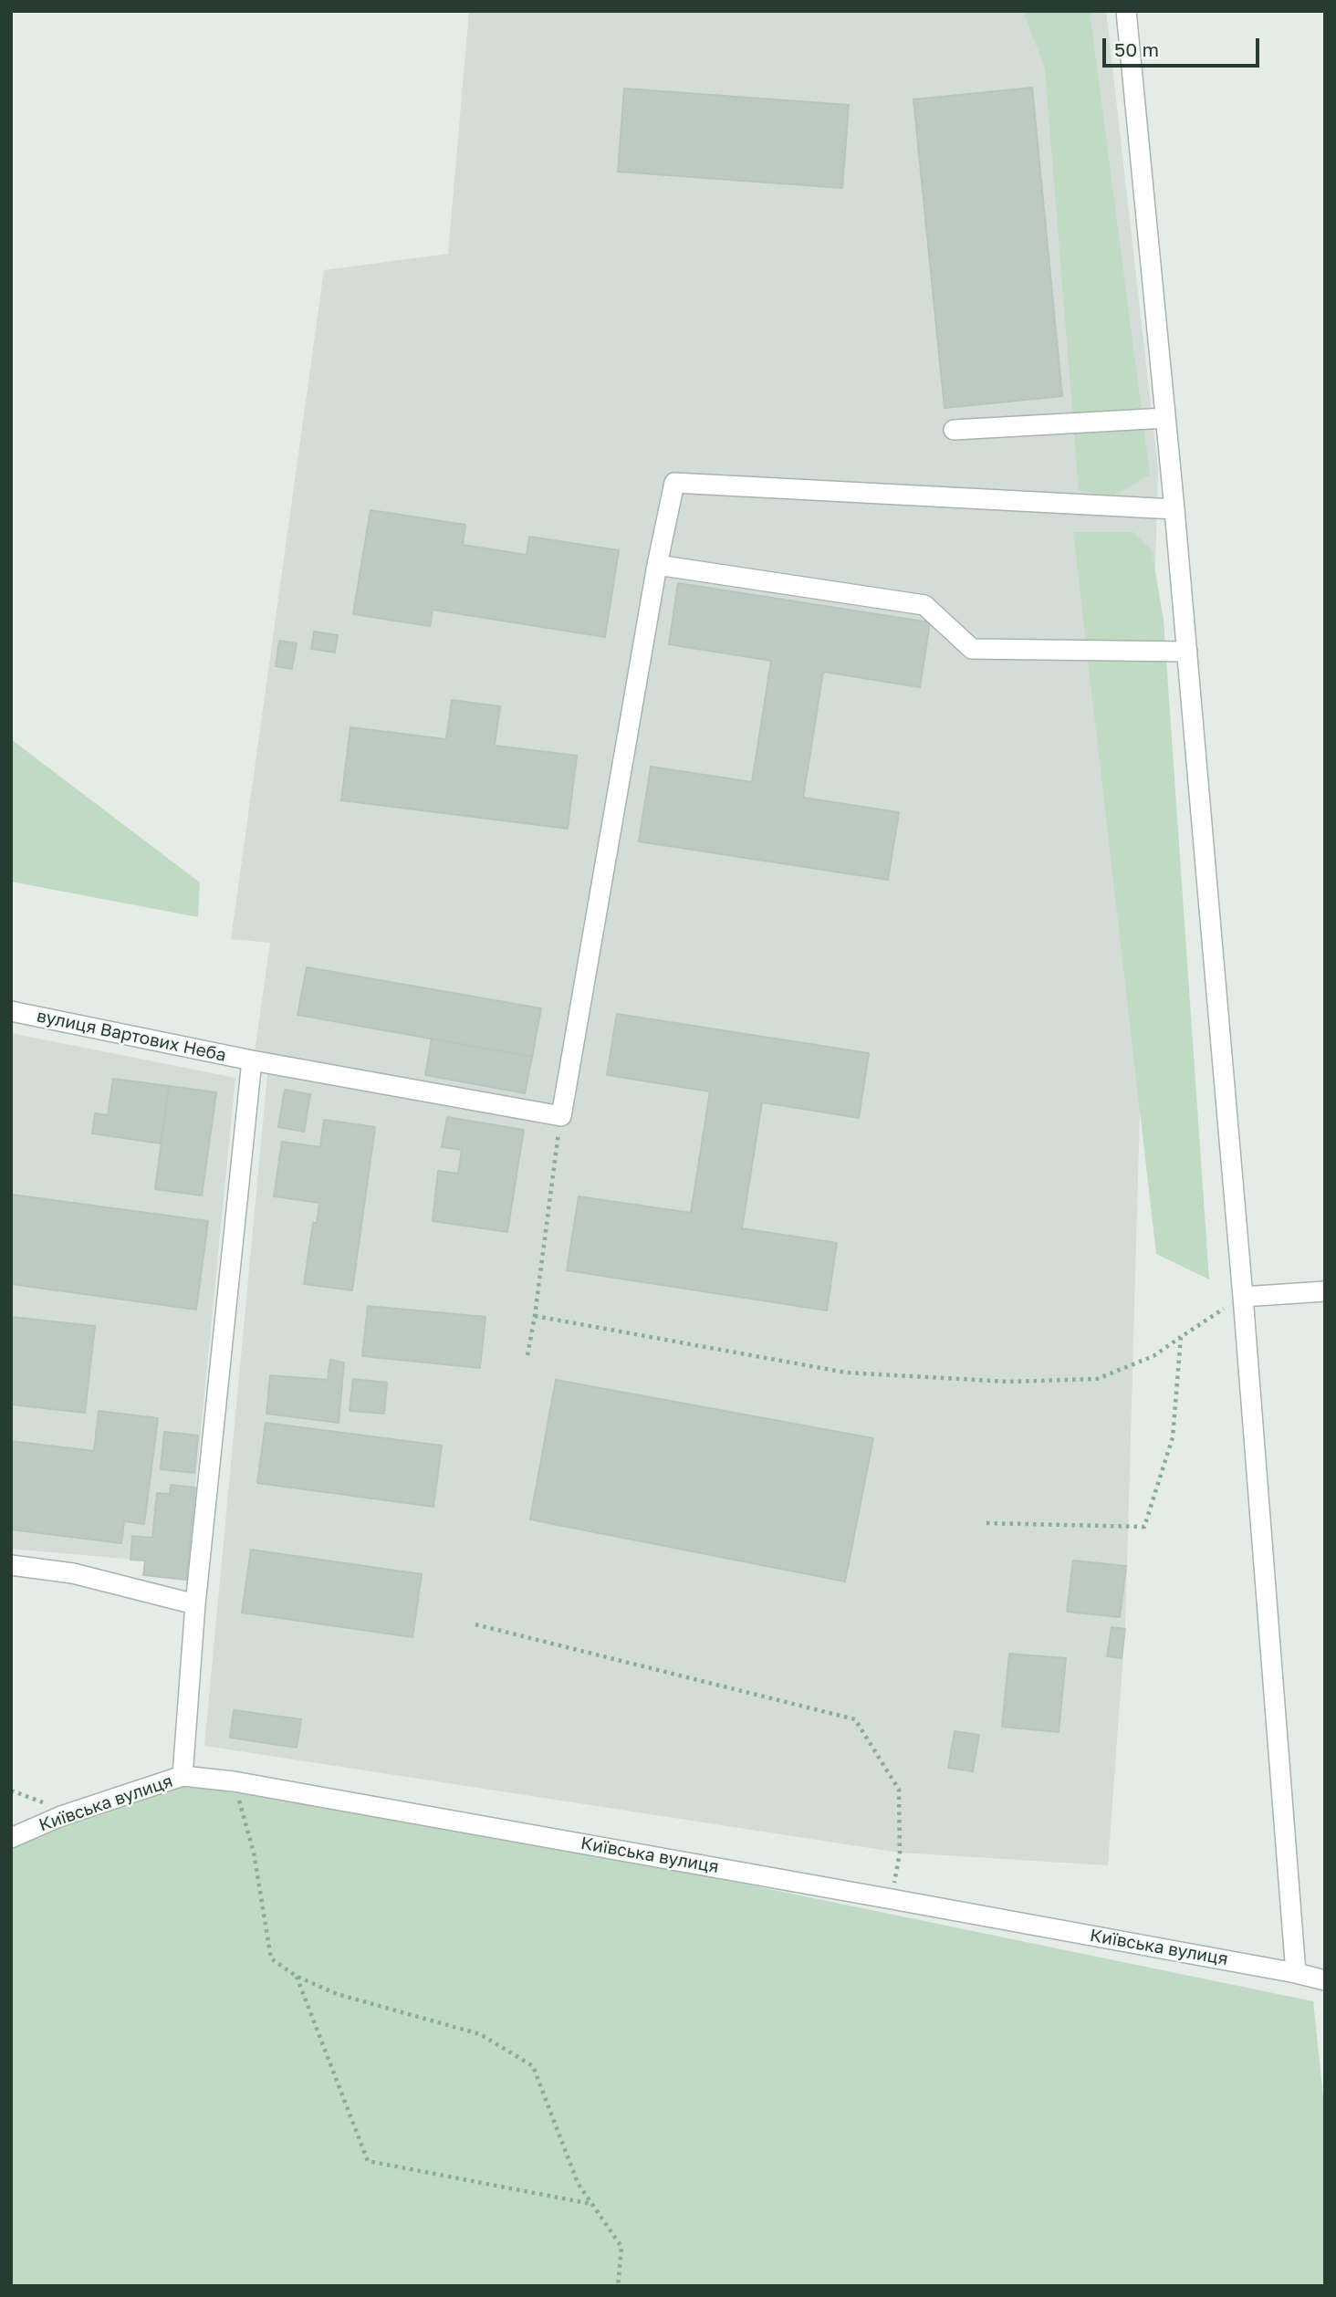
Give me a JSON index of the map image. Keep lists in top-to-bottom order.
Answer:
{
  "streets": {
    "street": ["вулиця Вартових Неба", "Київська вулиця"]
  },
  "scale_bar": "50 m"
}
